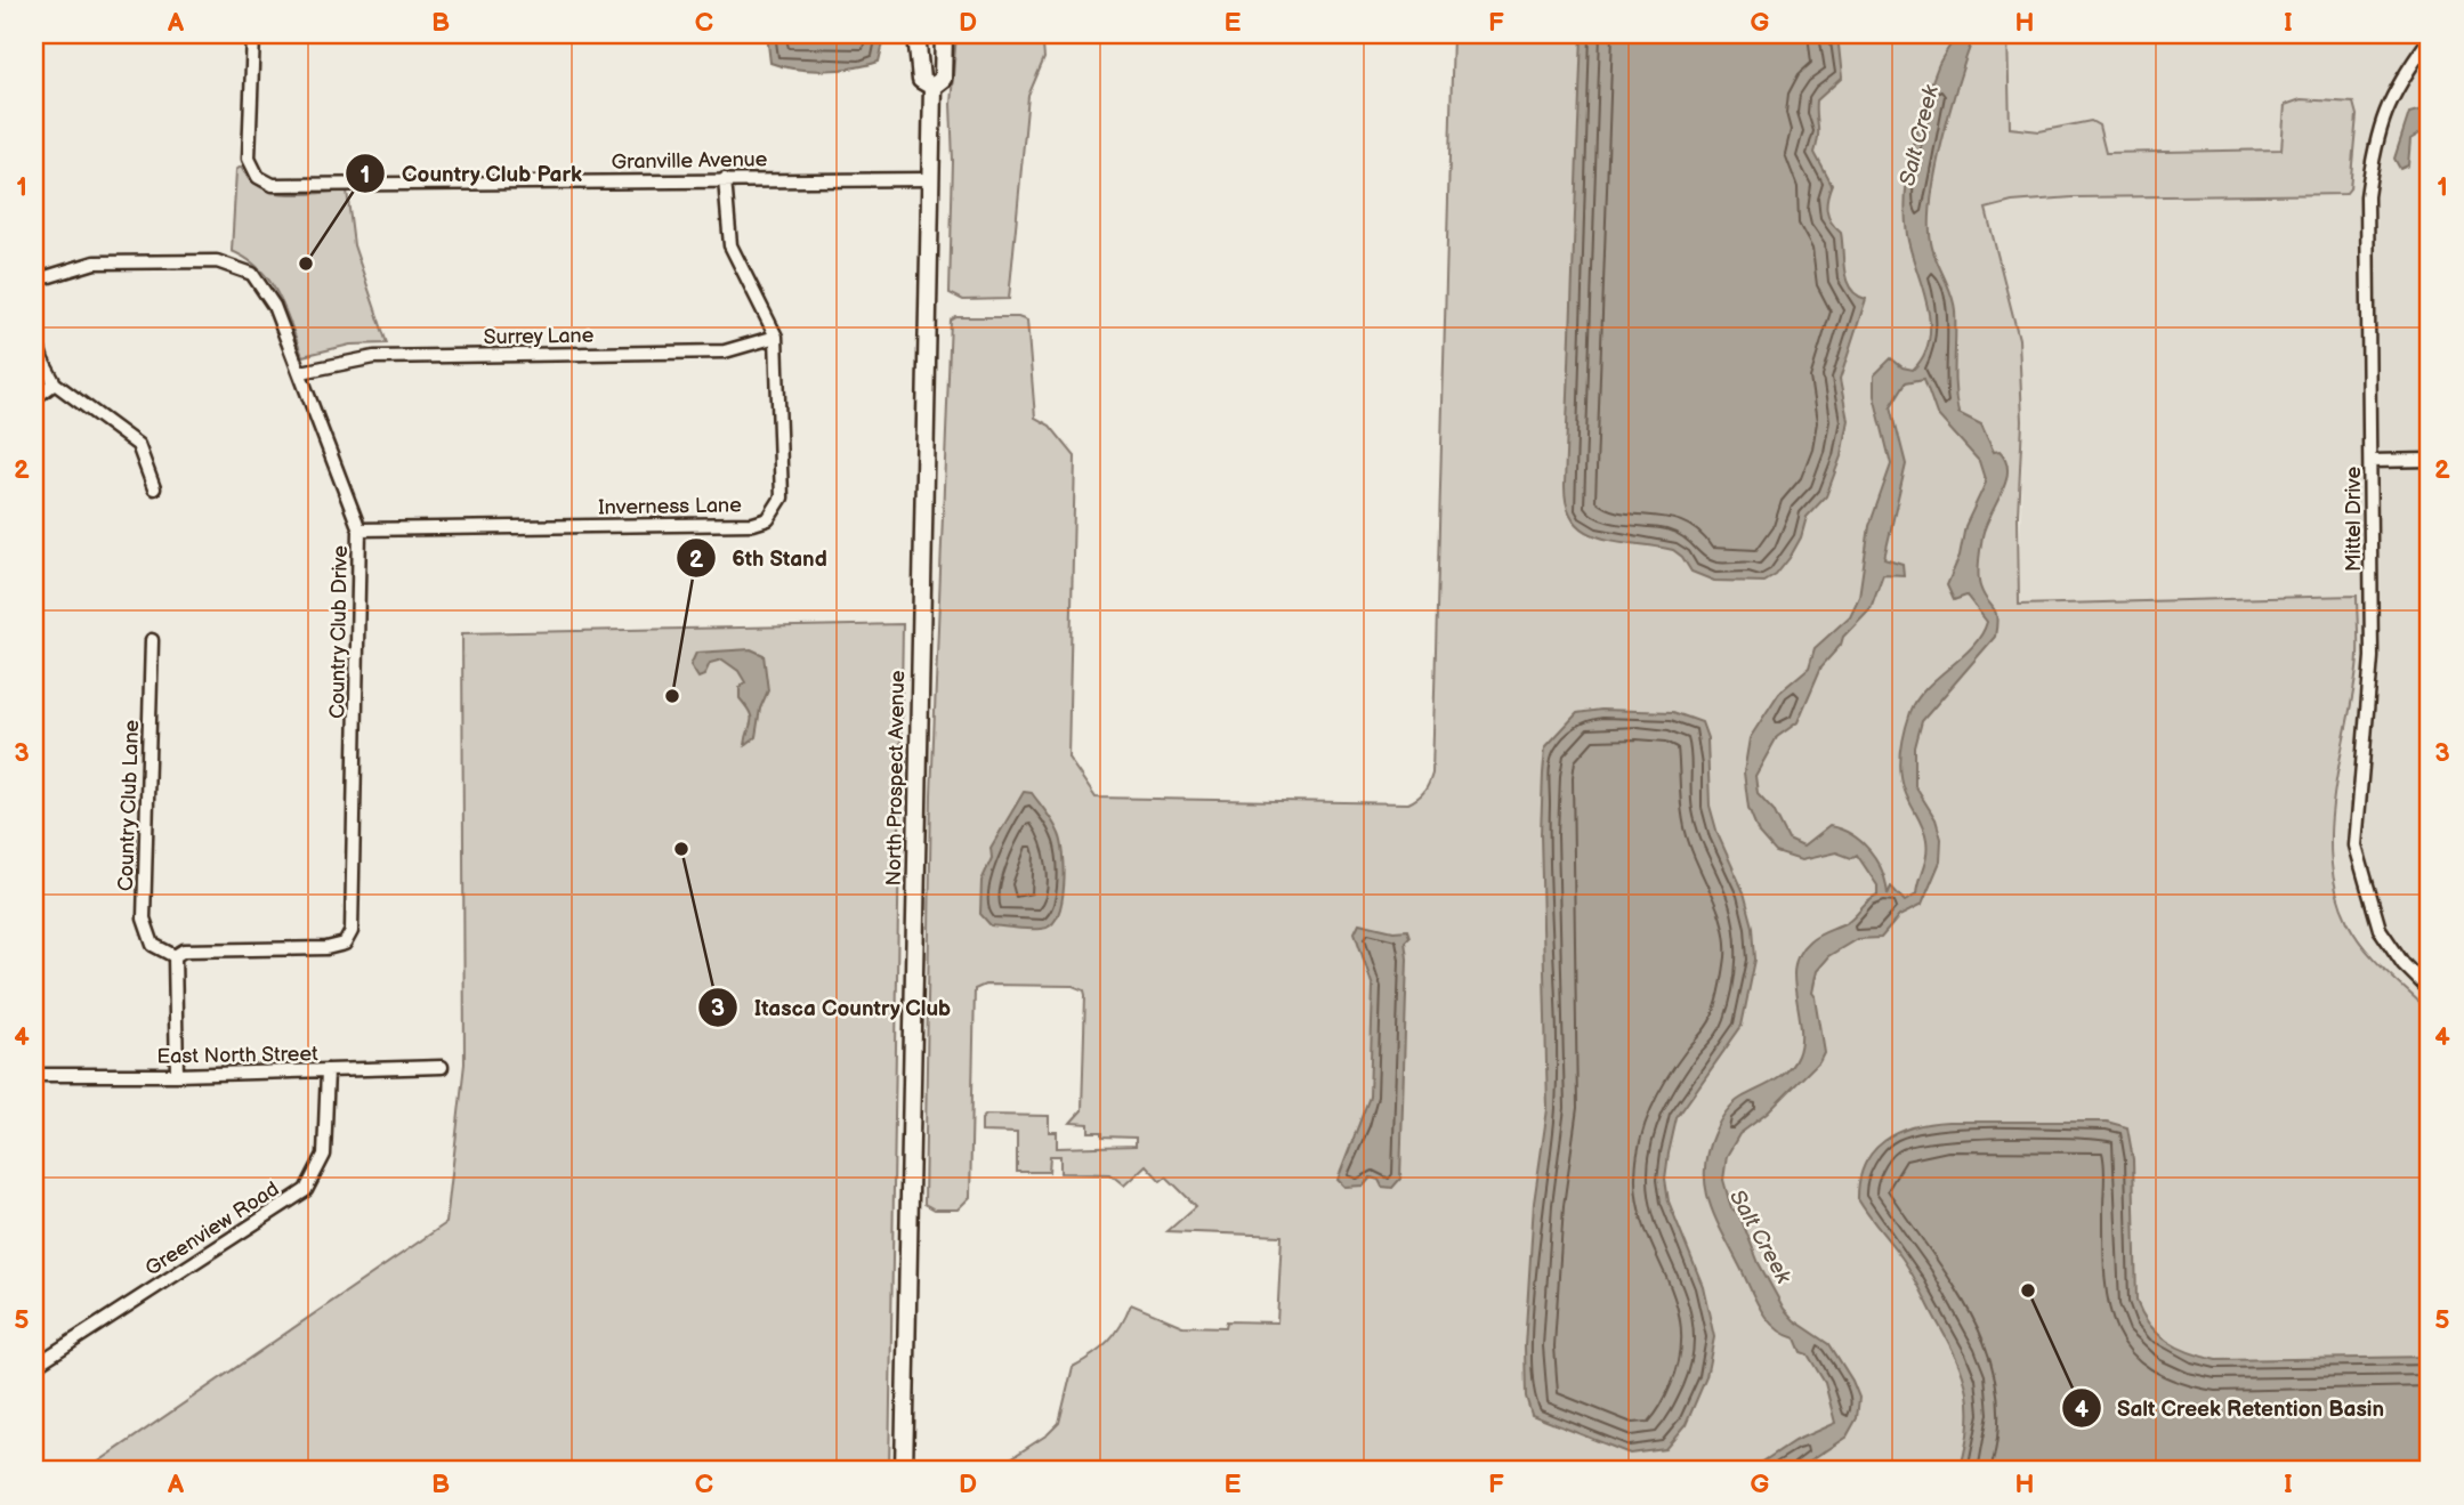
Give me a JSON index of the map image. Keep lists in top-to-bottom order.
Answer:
{
  "streets": {
    "main road": ["North Prospect Avenue"],
    "street": [
      "Granville Avenue",
      "Surrey Lane",
      "Inverness Lane",
      "Mittel Drive",
      "Country Club Drive",
      "Country Club Lane",
      "East North Street",
      "Greenview Road"
    ]
  },
  "crossings": [
    ["Granville Avenue", "Inverness Lane"],
    ["Granville Avenue", "North Prospect Avenue"],
    ["Surrey Lane", "Inverness Lane"],
    ["Surrey Lane", "Country Club Drive"],
    ["Inverness Lane", "Country Club Drive"],
    ["Country Club Drive", "Country Club Lane"],
    ["East North Street", "Greenview Road"]
  ],
  "water": ["Salt Creek"],
  "places": [
    "Country Club Park",
    "6th Stand",
    "Itasca Country Club",
    "Salt Creek Retention Basin"
  ],
  "grid": {
    "columns": [
      "A",
      "B",
      "C",
      "D",
      "E",
      "F",
      "G",
      "H",
      "I"
    ],
    "rows": [
      "1",
      "2",
      "3",
      "4",
      "5"
    ]
  }
}
